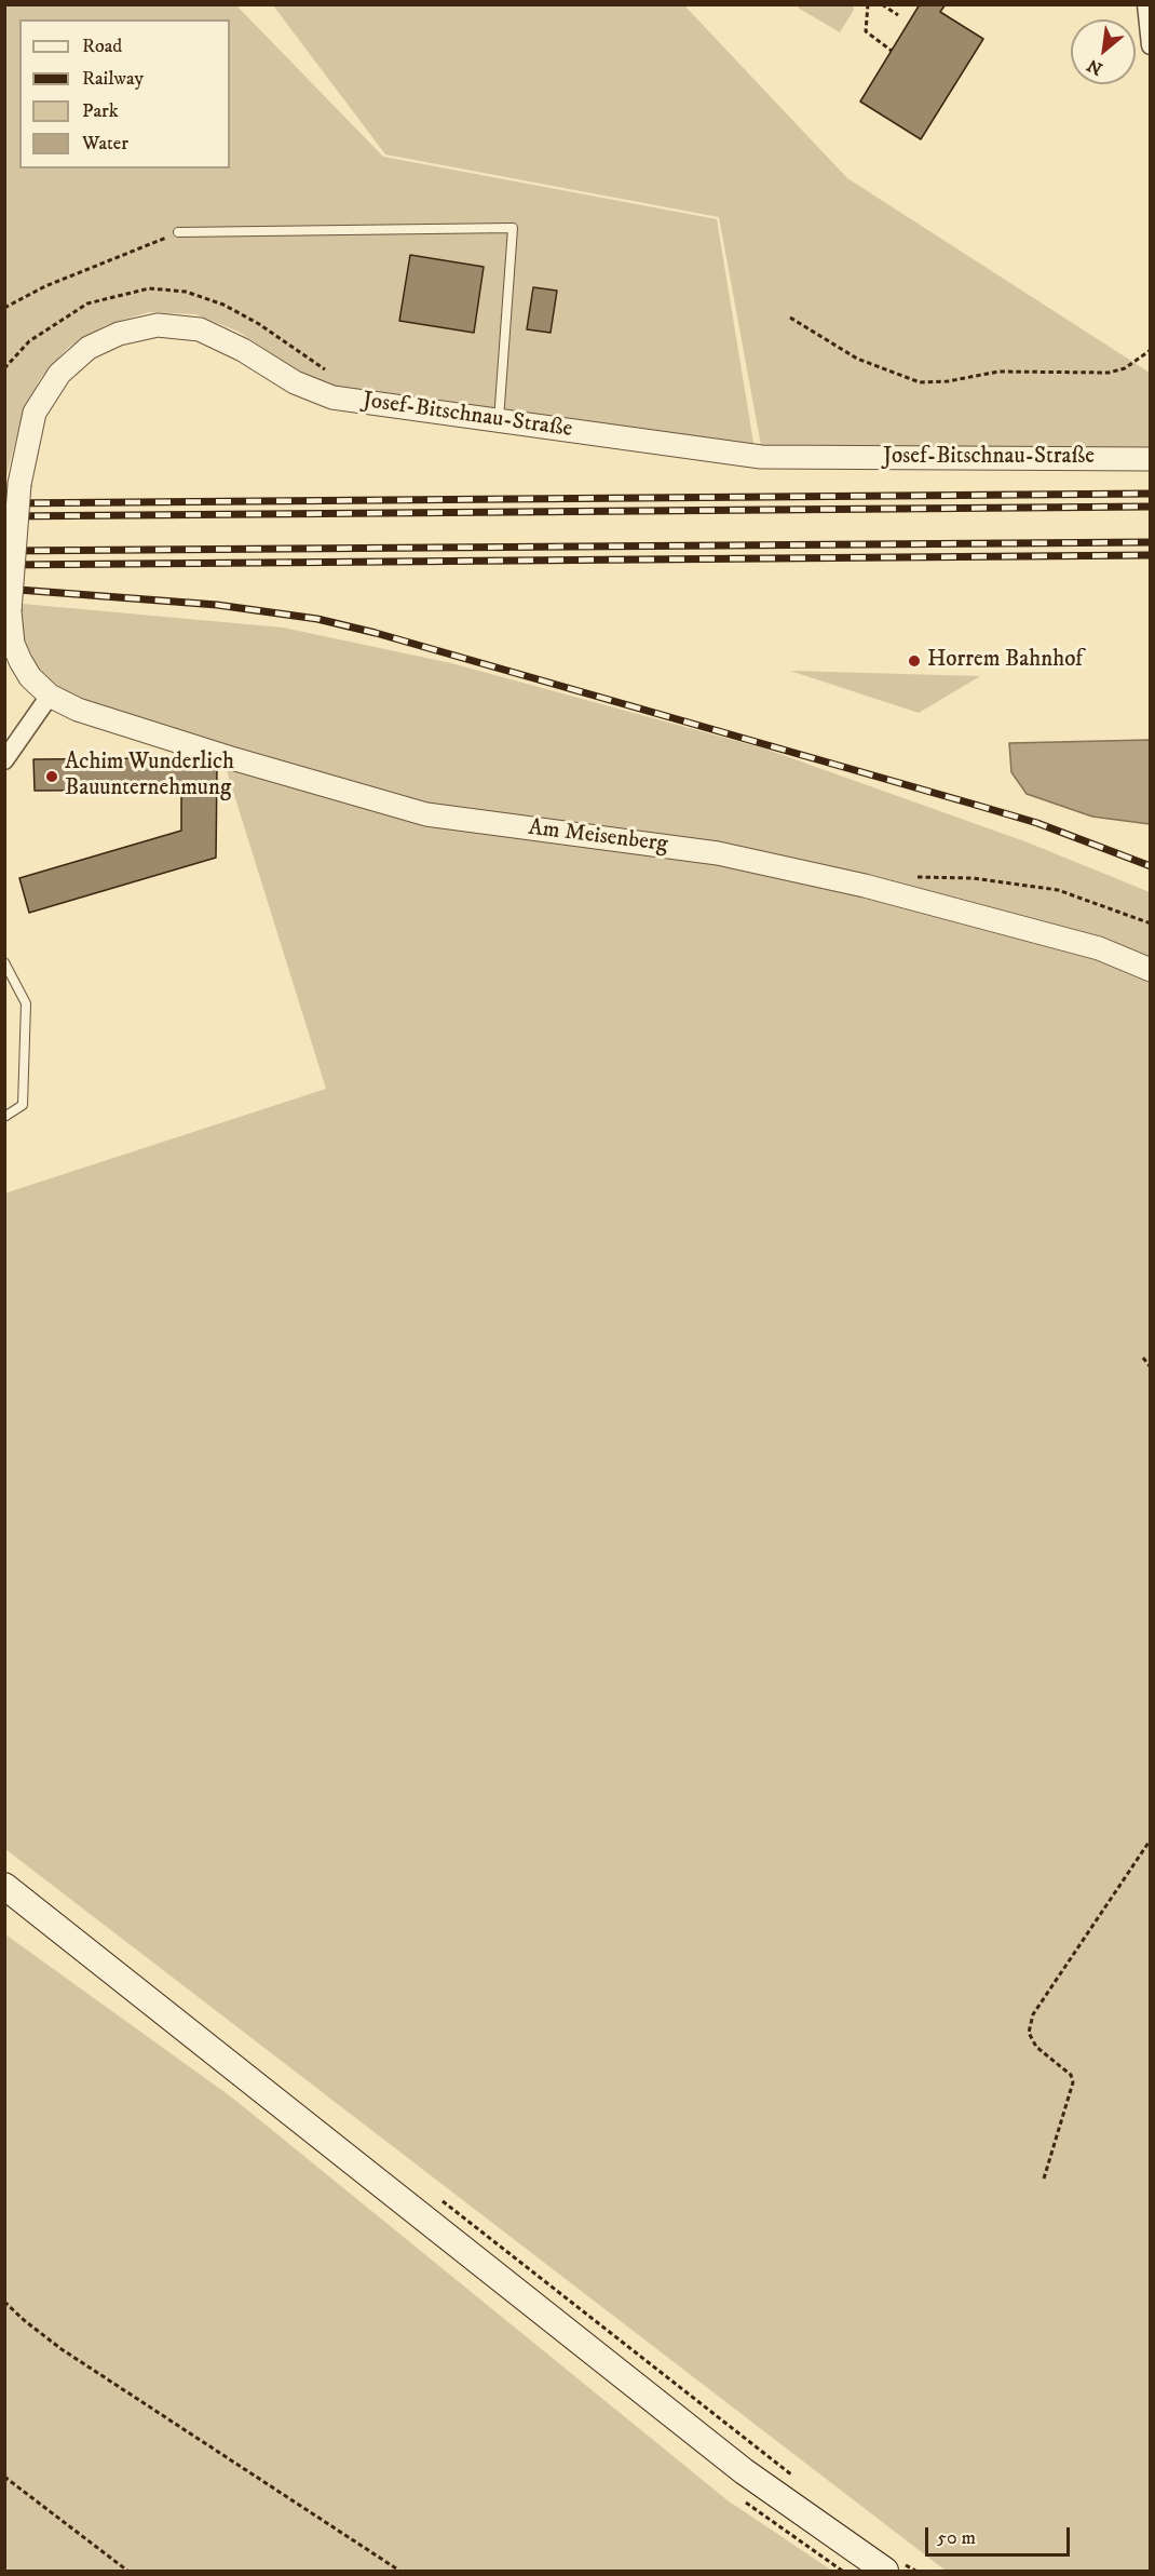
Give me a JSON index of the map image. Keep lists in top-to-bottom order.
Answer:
{
  "streets": {
    "street": ["Josef-Bitschnau-Straße", "Am Meisenberg"]
  },
  "crossings": [
    ["Josef-Bitschnau-Straße", "Am Meisenberg"]
  ],
  "places": ["Horrem Bahnhof", "Achim Wunderlich Bauunternehmung"],
  "legend": [
    "Road",
    "Railway",
    "Park",
    "Water"
  ],
  "scale_bar": "50 m",
  "north": "bottom left"
}
